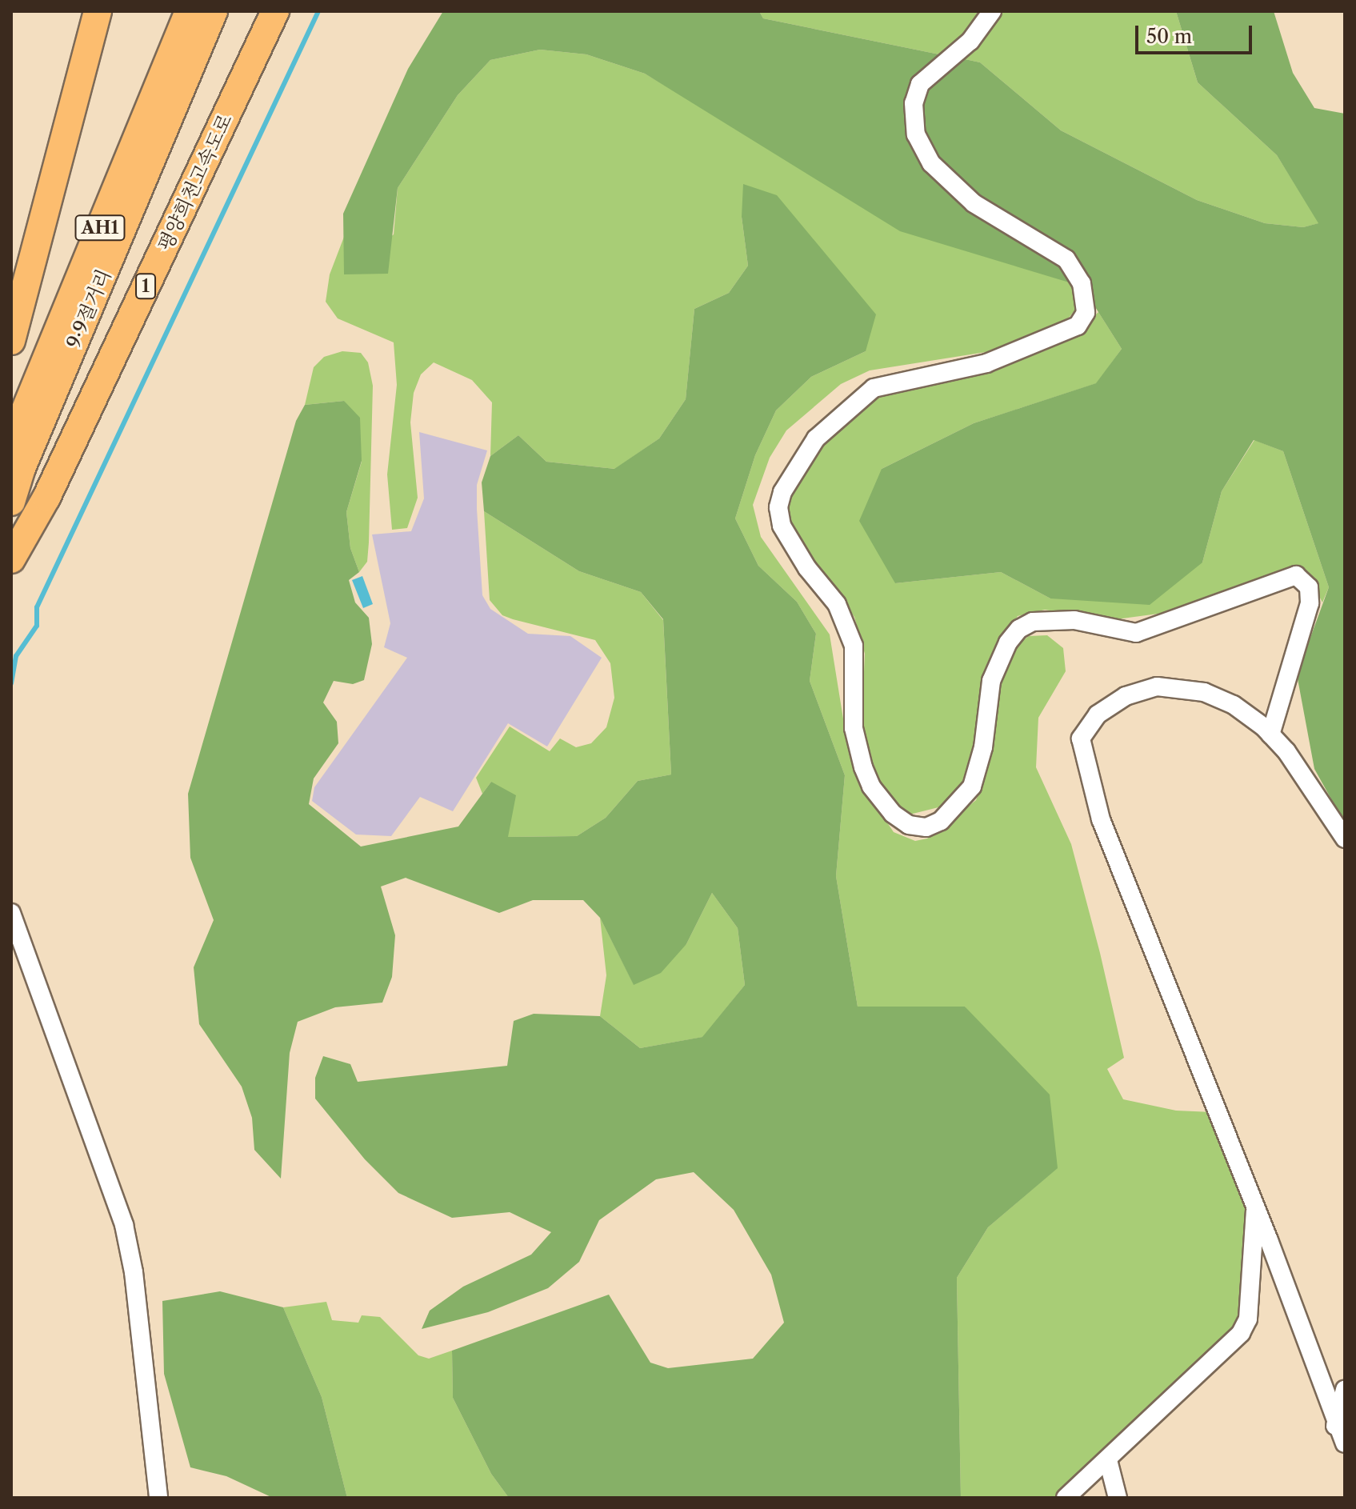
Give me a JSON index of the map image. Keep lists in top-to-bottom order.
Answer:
{
  "streets": {
    "highway": [
      "평양희천고속도로",
      "AH1",
      "1",
      "9·9절거리"
    ]
  },
  "scale_bar": "50 m"
}
